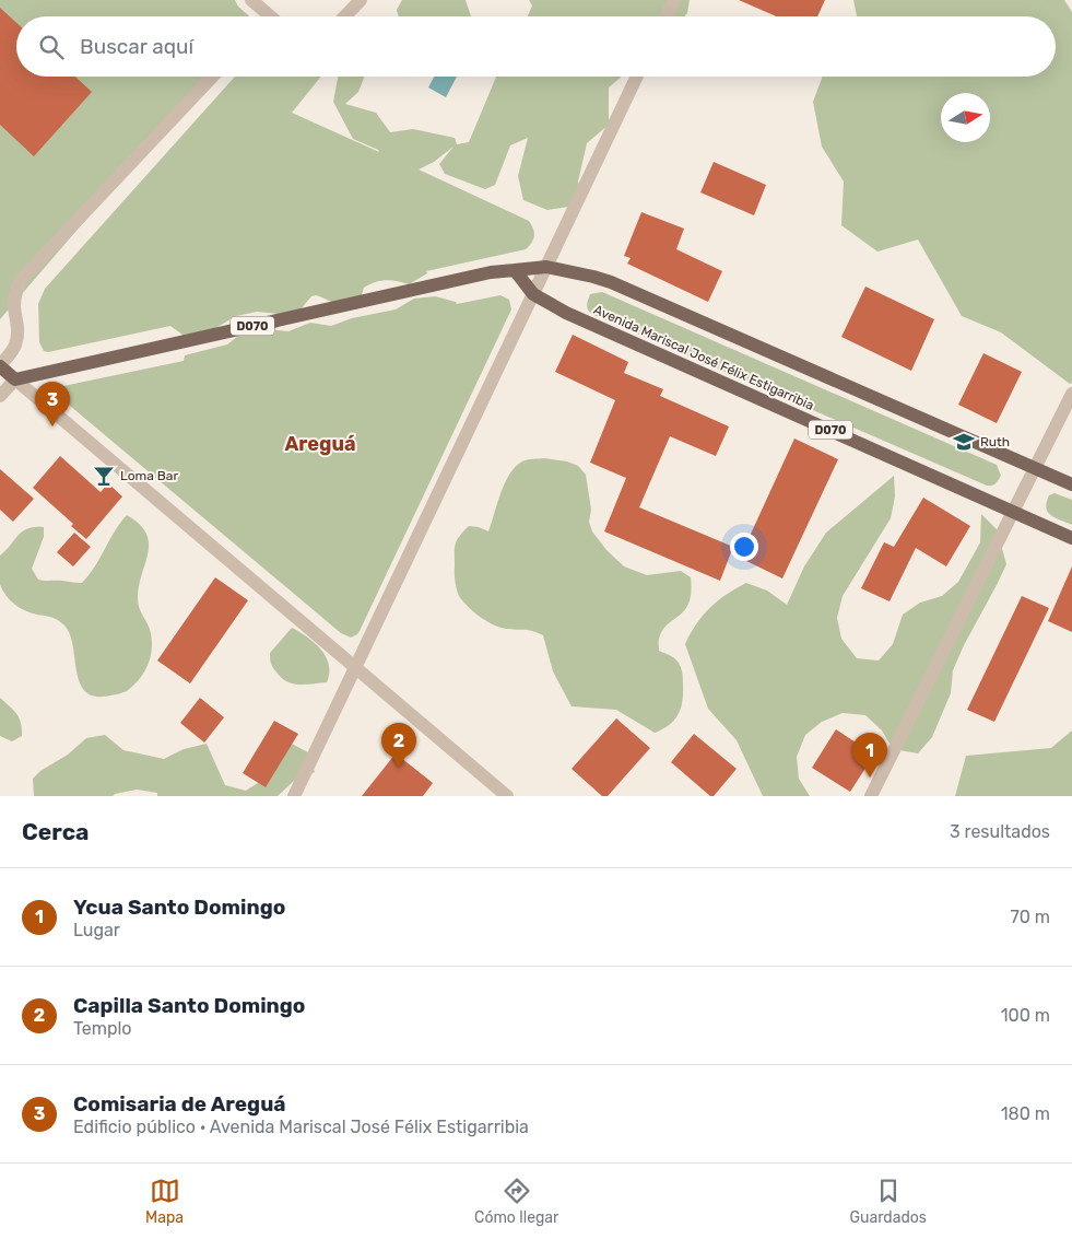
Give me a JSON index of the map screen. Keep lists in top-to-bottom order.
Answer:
{
  "streets": {
    "main road": ["D070", "Avenida Mariscal José Félix Estigarribia"]
  },
  "crossings": [
    ["D070", "Avenida Mariscal José Félix Estigarribia"]
  ],
  "districts": ["Areguá"],
  "places": {
    "school or university": ["Ruth"],
    "bar": ["Loma Bar"]
  },
  "north": "right",
  "page": {
    "search": "Buscar aquí",
    "pins": ["3", "2", "1"],
    "heading": ["Cerca", "3 resultados"],
    "list": [
      {
        "mark": "1",
        "name": "Ycua Santo Domingo",
        "note": "Lugar",
        "value": "70 m"
      },
      {
        "mark": "2",
        "name": "Capilla Santo Domingo",
        "note": "Templo",
        "value": "100 m"
      },
      {
        "mark": "3",
        "name": "Comisaria de Areguá",
        "note": "Edificio público · Avenida Mariscal José Félix Estigarribia",
        "value": "180 m"
      }
    ],
    "nav": ["Mapa", "Cómo llegar", "Guardados"]
  }
}
